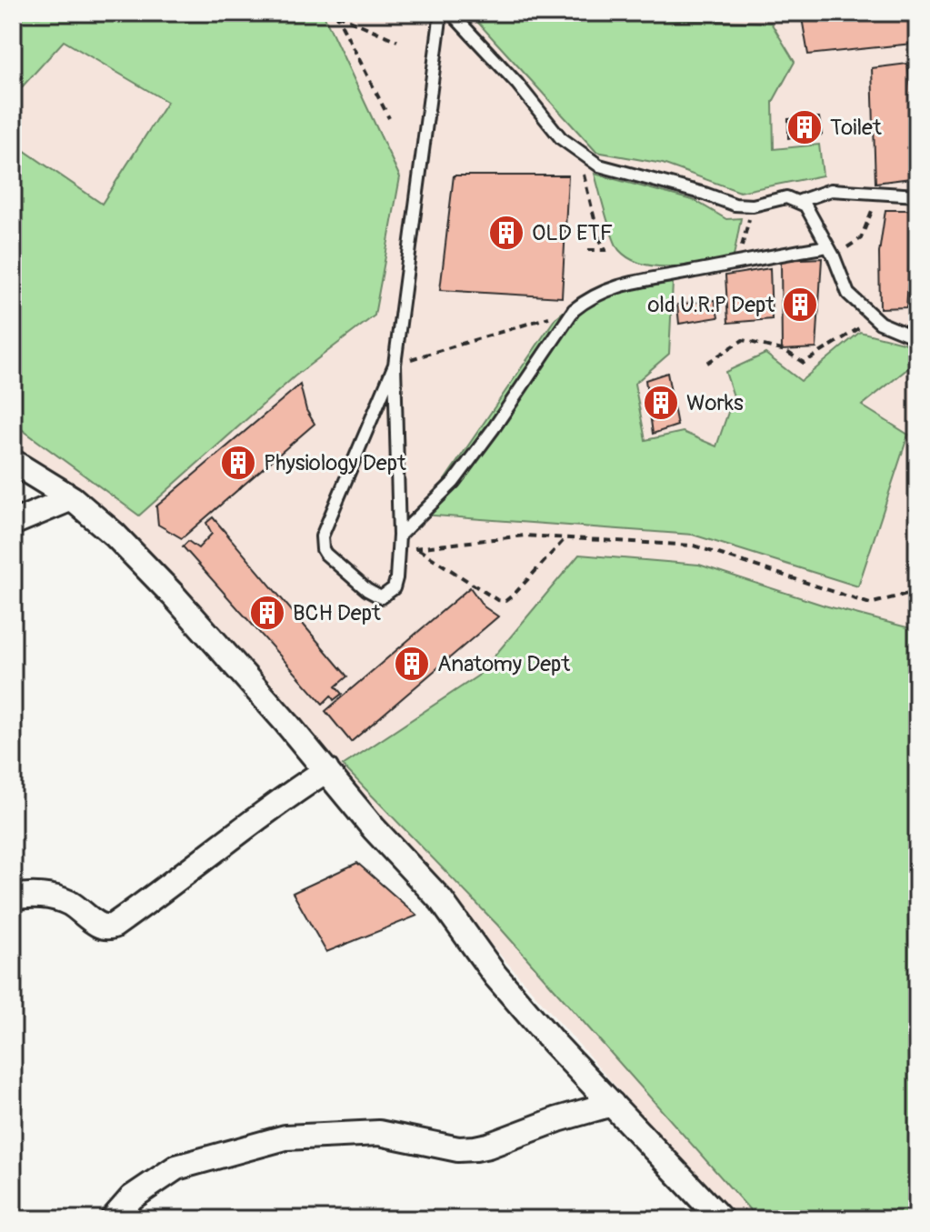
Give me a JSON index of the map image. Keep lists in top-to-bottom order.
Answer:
{
  "places": {
    "building": [
      "Toilet",
      "OLD ETF",
      "old U.R.P Dept",
      "Works",
      "Physiology Dept",
      "BCH Dept",
      "Anatomy Dept"
    ]
  }
}
